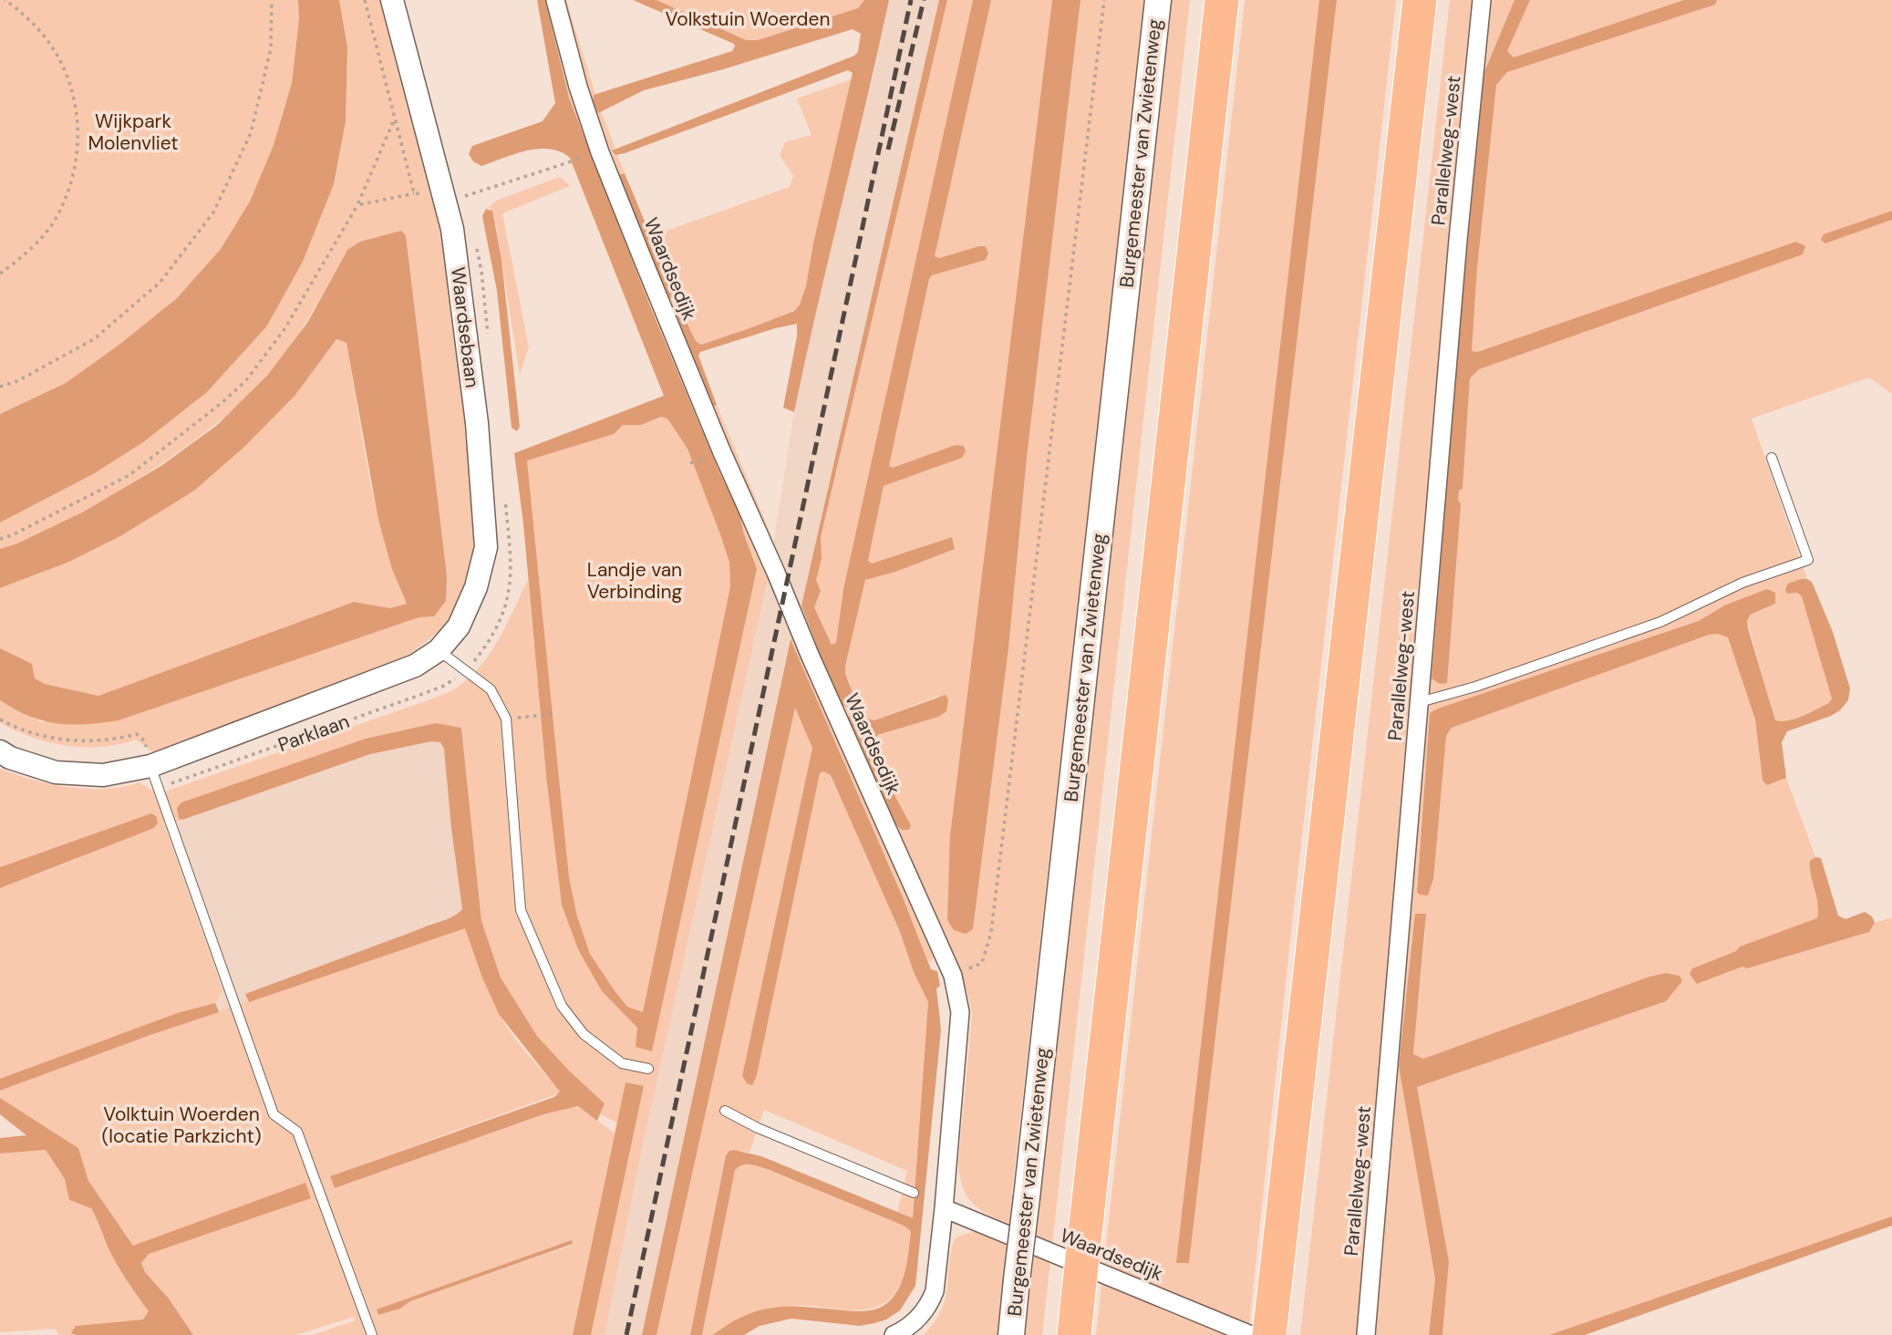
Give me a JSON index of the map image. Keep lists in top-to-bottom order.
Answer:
{
  "streets": {
    "main road": ["Burgemeester van Zwietenweg"],
    "street": [
      "Parallelweg-west",
      "Waardsedijk",
      "Waardsebaan",
      "Parklaan"
    ]
  },
  "crossings": [
    ["Waardsebaan", "Parklaan"]
  ],
  "parks": [
    "Volkstuin Woerden",
    "Wijkpark Molenvliet",
    "Landje van Verbinding",
    "Volktuin Woerden (locatie Parkzicht)"
  ]
}
